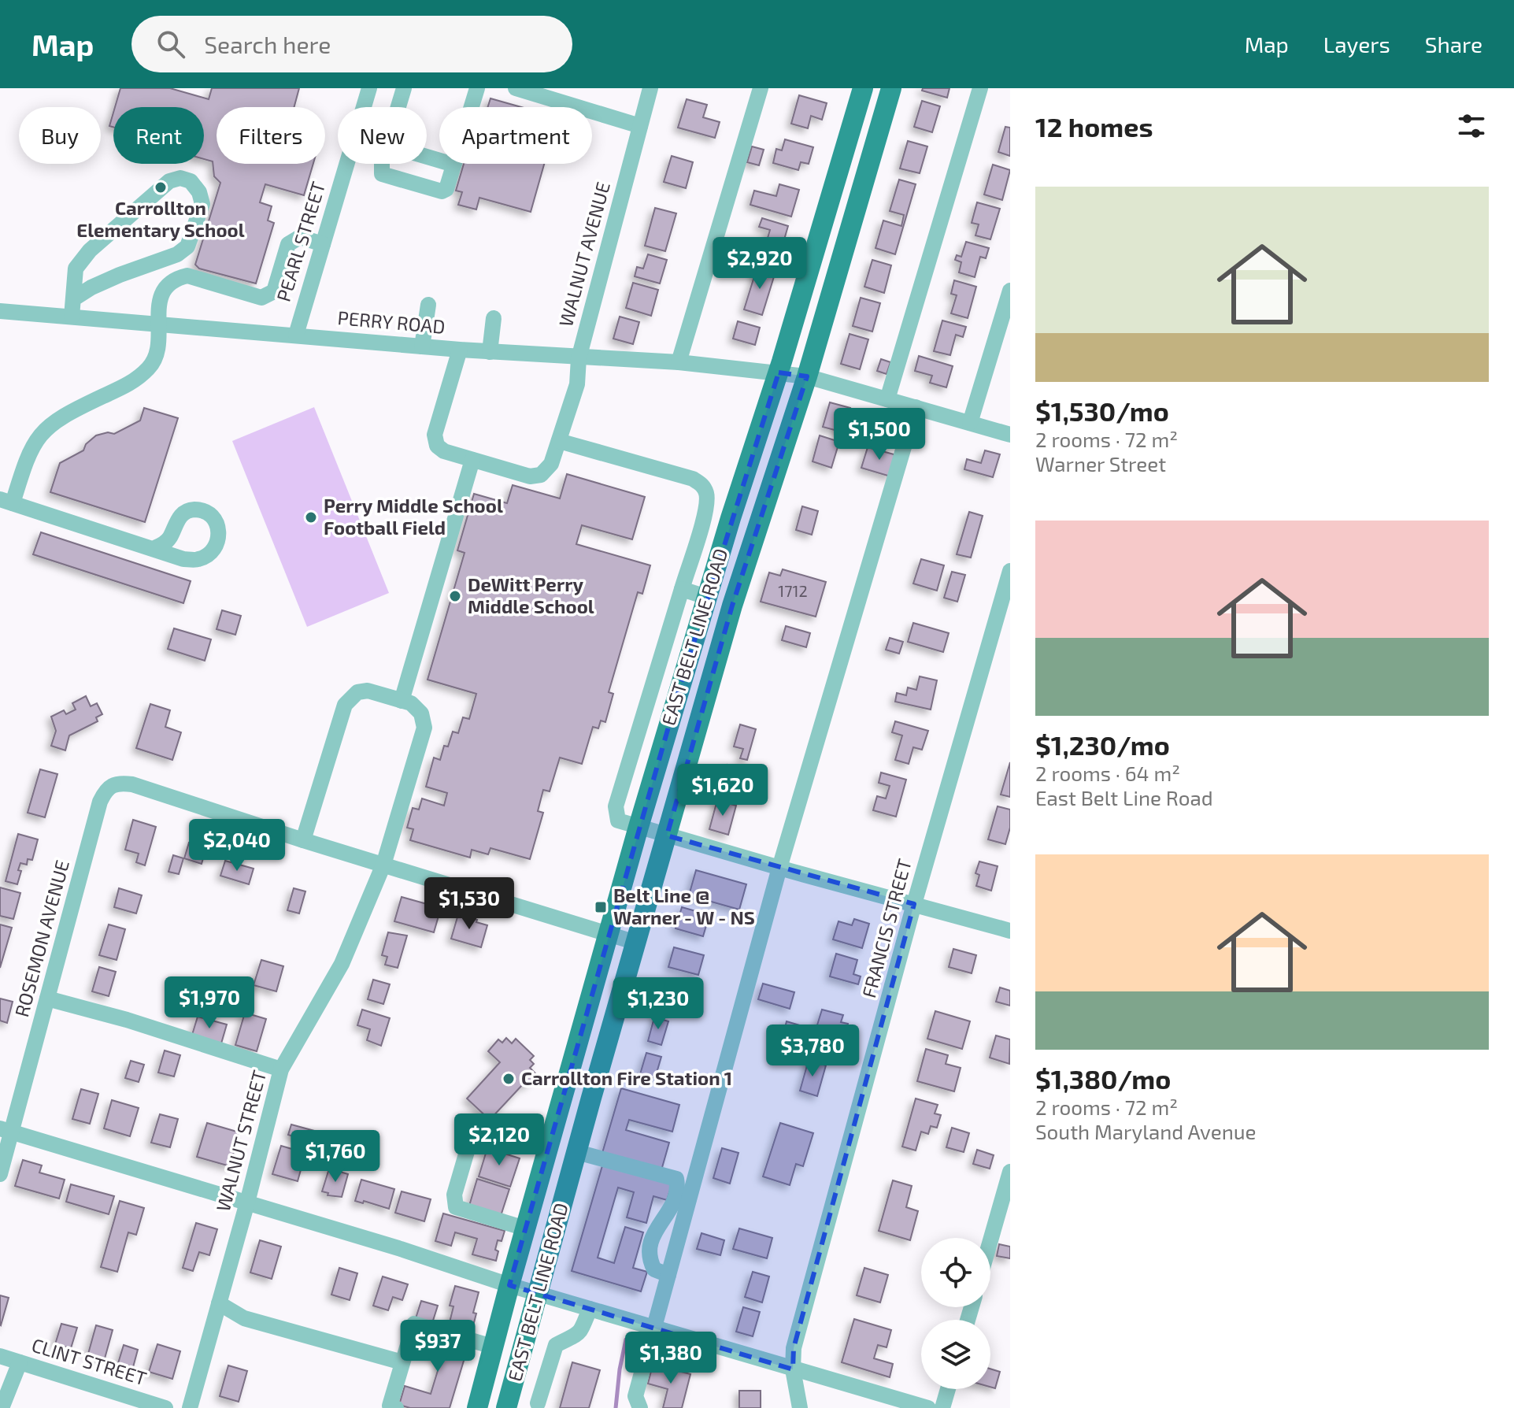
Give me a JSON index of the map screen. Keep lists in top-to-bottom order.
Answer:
{
  "streets": {
    "main road": ["EAST BELT LINE ROAD"],
    "street": [
      "PEARL STREET",
      "WALNUT AVENUE",
      "PERRY ROAD",
      "FRANCIS STREET",
      "ROSEMON AVENUE",
      "WALNUT STREET",
      "CLINT STREET"
    ]
  },
  "crossings": [
    ["PEARL STREET", "PERRY ROAD"],
    ["WALNUT AVENUE", "PERRY ROAD"],
    ["PERRY ROAD", "EAST BELT LINE ROAD"]
  ],
  "places": {
    "other": [
      "Carrollton Elementary School",
      "Perry Middle School Football Field",
      "DeWitt Perry Middle School",
      "Carrollton Fire Station 1"
    ],
    "transit": ["Belt Line @ Warner - W - NS"]
  },
  "house_numbers": ["1712"],
  "page": {
    "header": "Map",
    "search": "Search here",
    "nav": ["Map", "Layers", "Share"],
    "heading": "12 homes",
    "chip": [
      "Buy",
      "Rent",
      "Filters",
      "New",
      "Apartment"
    ],
    "list": [
      {
        "name": "$1,530/mo",
        "note": "2 rooms · 72 m² · Warner Street"
      },
      {
        "name": "$1,230/mo",
        "note": "2 rooms · 64 m² · East Belt Line Road"
      },
      {
        "name": "$1,380/mo",
        "note": "2 rooms · 72 m² · South Maryland Avenue"
      }
    ],
    "price": [
      "$2,920",
      "$1,500",
      "$1,620",
      "$2,040",
      "$1,530",
      "$1,970",
      "$1,230",
      "$3,780",
      "$2,120",
      "$1,760",
      "$937",
      "$1,380"
    ]
  }
}
